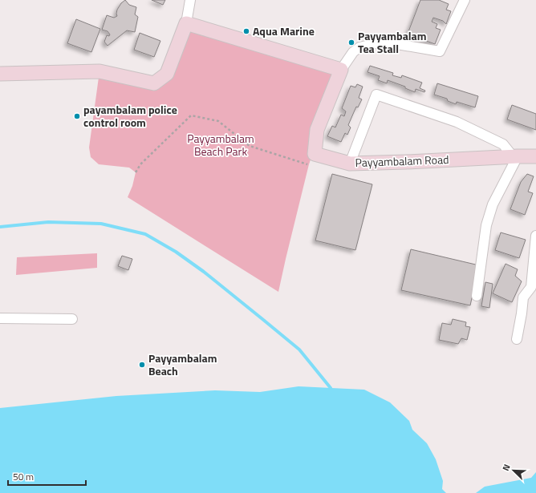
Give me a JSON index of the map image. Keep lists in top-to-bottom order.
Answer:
{
  "streets": {
    "main road": ["Payyambalam Road"]
  },
  "parks": ["Payyambalam Beach Park"],
  "places": [
    "Aqua Marine",
    "Payyambalam Tea Stall",
    "payambalam police control room",
    "Payyambalam Beach"
  ],
  "scale_bar": "50 m",
  "north": "top left"
}
